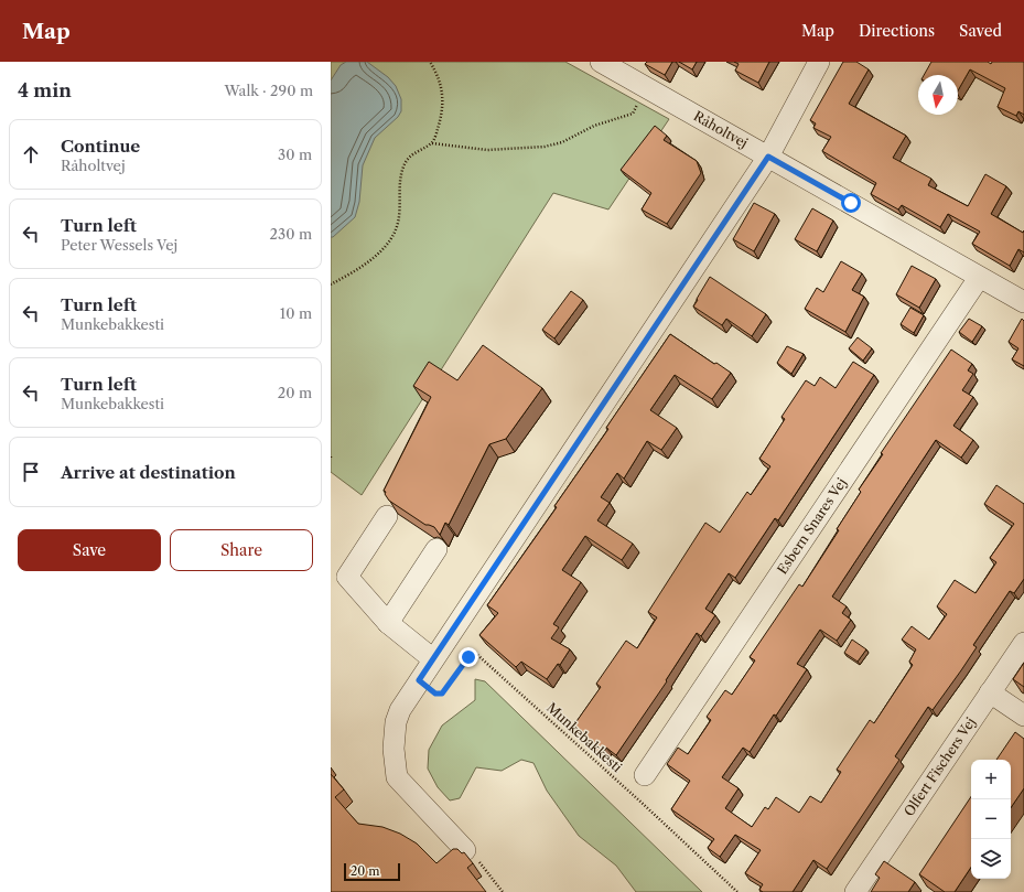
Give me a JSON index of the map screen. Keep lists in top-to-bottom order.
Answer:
{
  "streets": {
    "street": ["Råholtvej", "Esbern Snares Vej", "Olfert Fischers Vej"],
    "path": ["Munkebakkesti"]
  },
  "crossings": [
    ["Råholtvej", "Esbern Snares Vej"]
  ],
  "scale_bar": "20 m",
  "north": "bottom",
  "page": {
    "header": "Map",
    "nav": ["Map", "Directions", "Saved"],
    "heading": ["4 min", "Walk · 290 m"],
    "list": [
      ["Continue", "Råholtvej", "30 m"],
      ["Turn left", "Peter Wessels Vej", "230 m"],
      ["Turn left", "Munkebakkesti", "10 m"],
      ["Turn left", "Munkebakkesti", "20 m"],
      "Arrive at destination"
    ],
    "buttons": ["Save", "Share"],
    "map_buttons": ["+", "−"],
    "scale": "20 m"
  }
}
